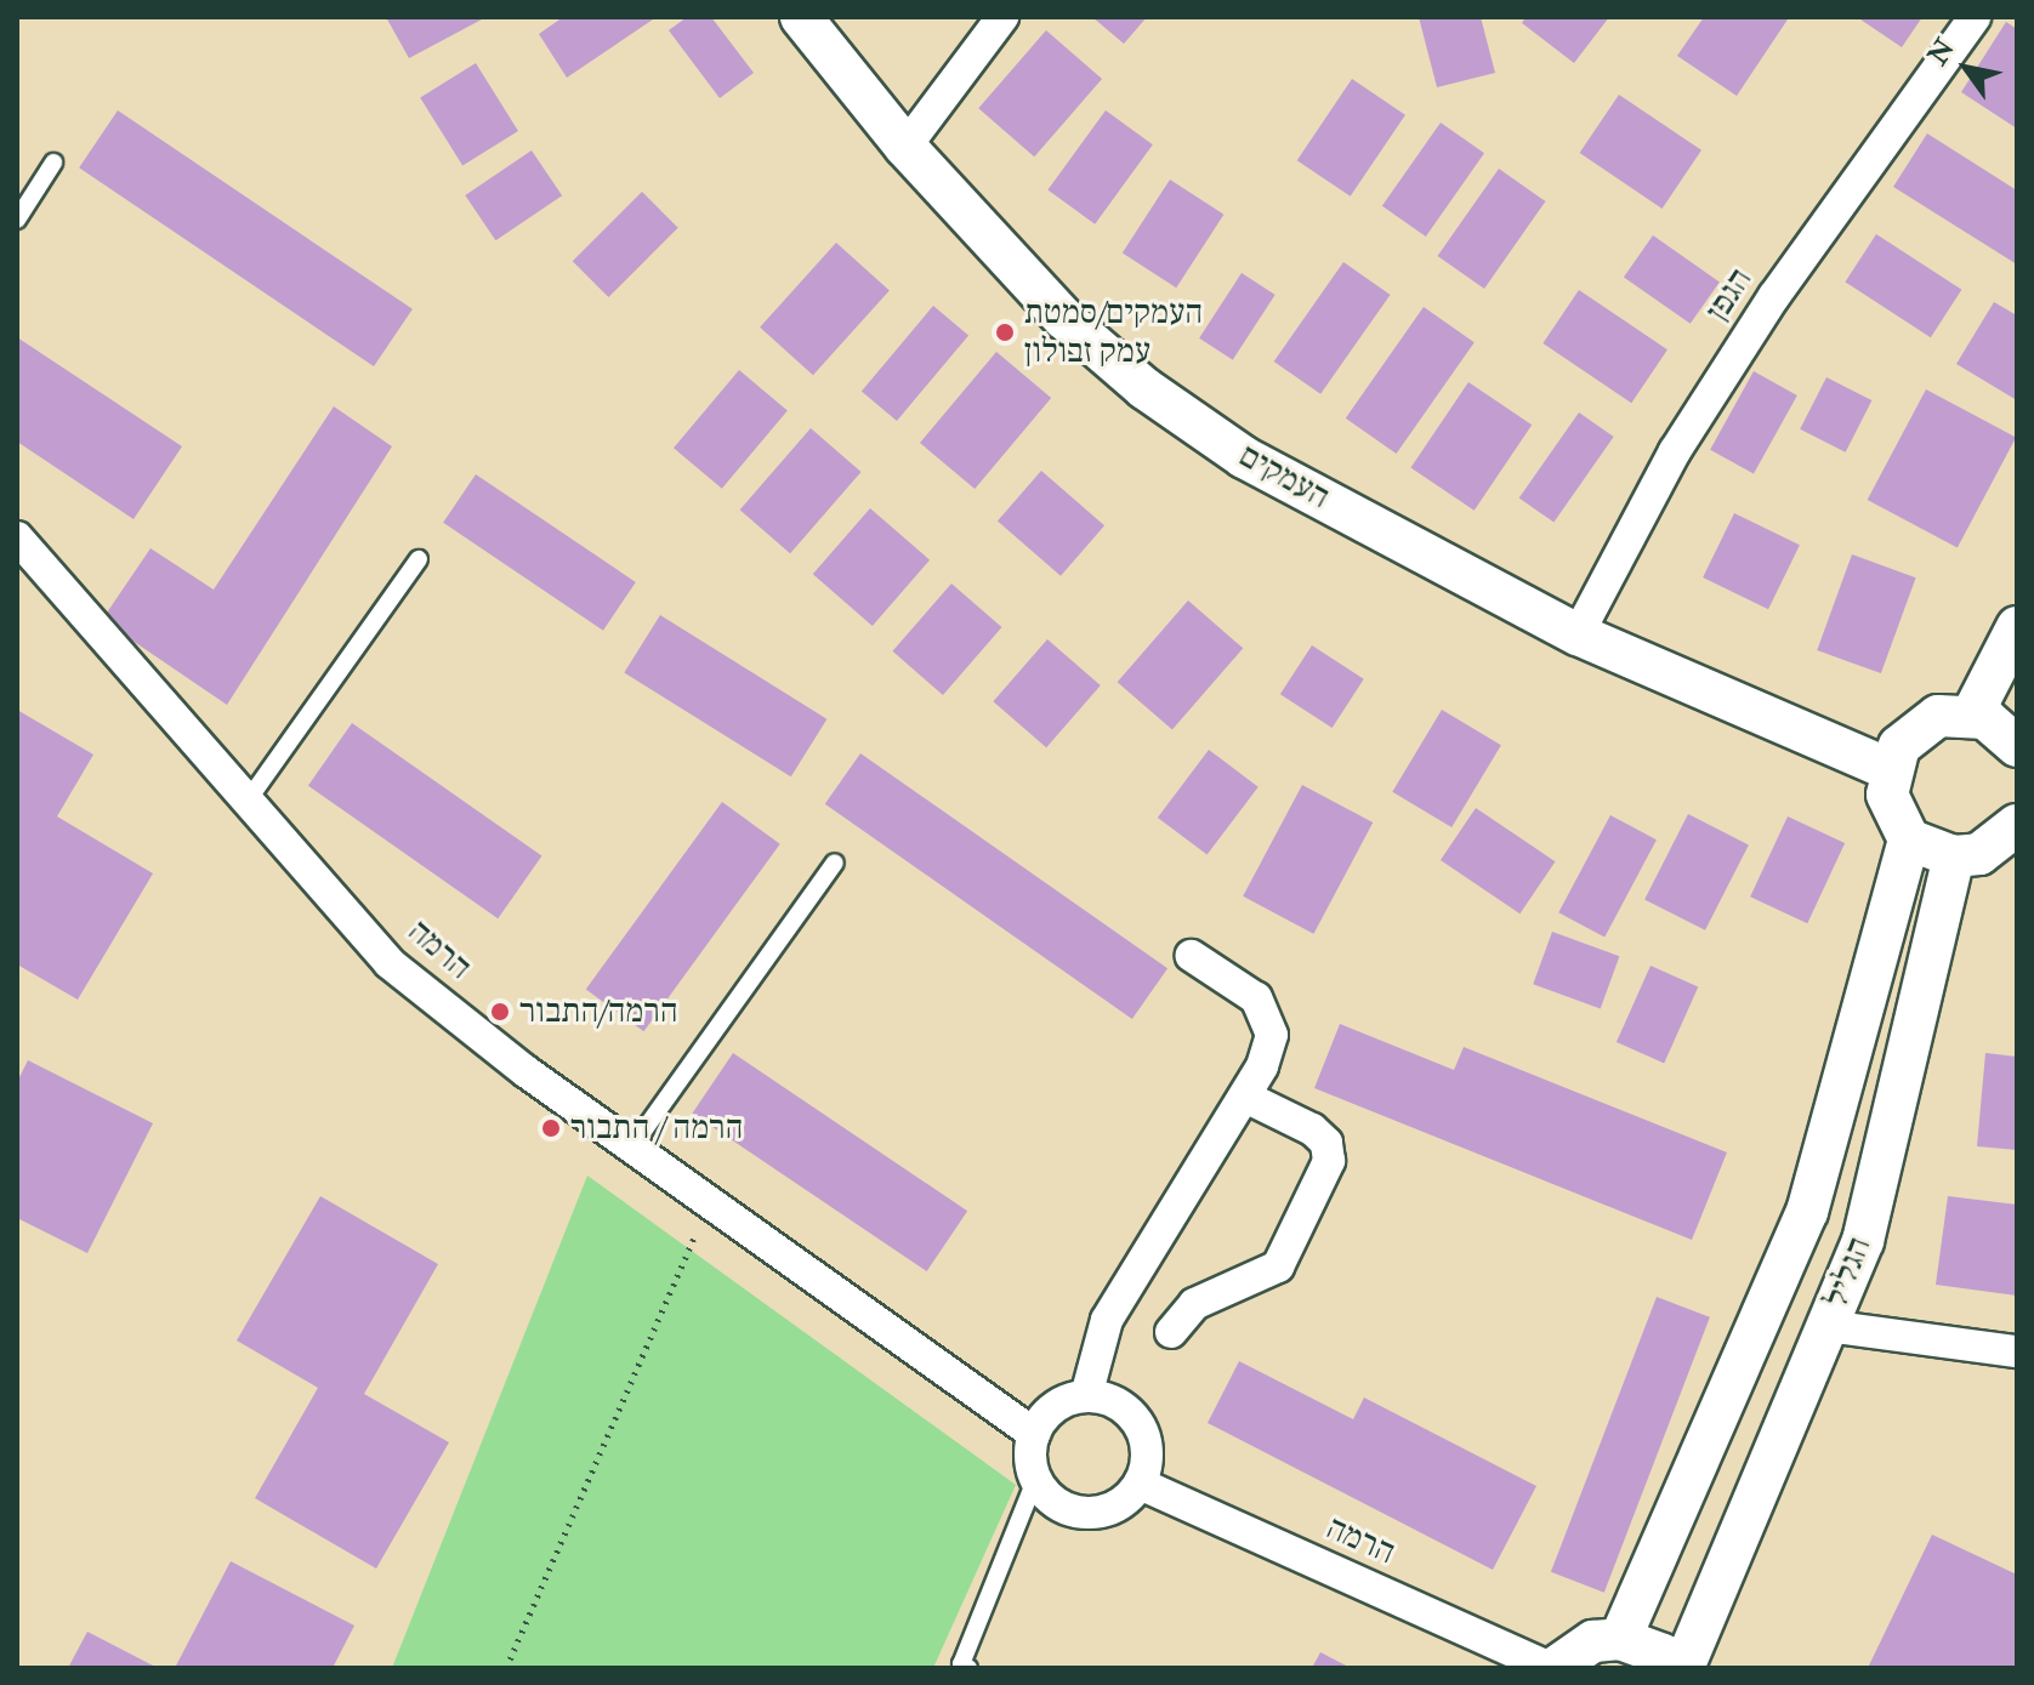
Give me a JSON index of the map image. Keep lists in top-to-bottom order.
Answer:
{
  "streets": {
    "street": [
      "הגפן",
      "העמקים",
      "הרמה",
      "הגליל"
    ]
  },
  "crossings": [
    ["הגפן", "העמקים"]
  ],
  "places": ["העמקים/סמטת עמק זבולון", "הרמה/התבור", "הרמה / התבור"],
  "north": "top left"
}
